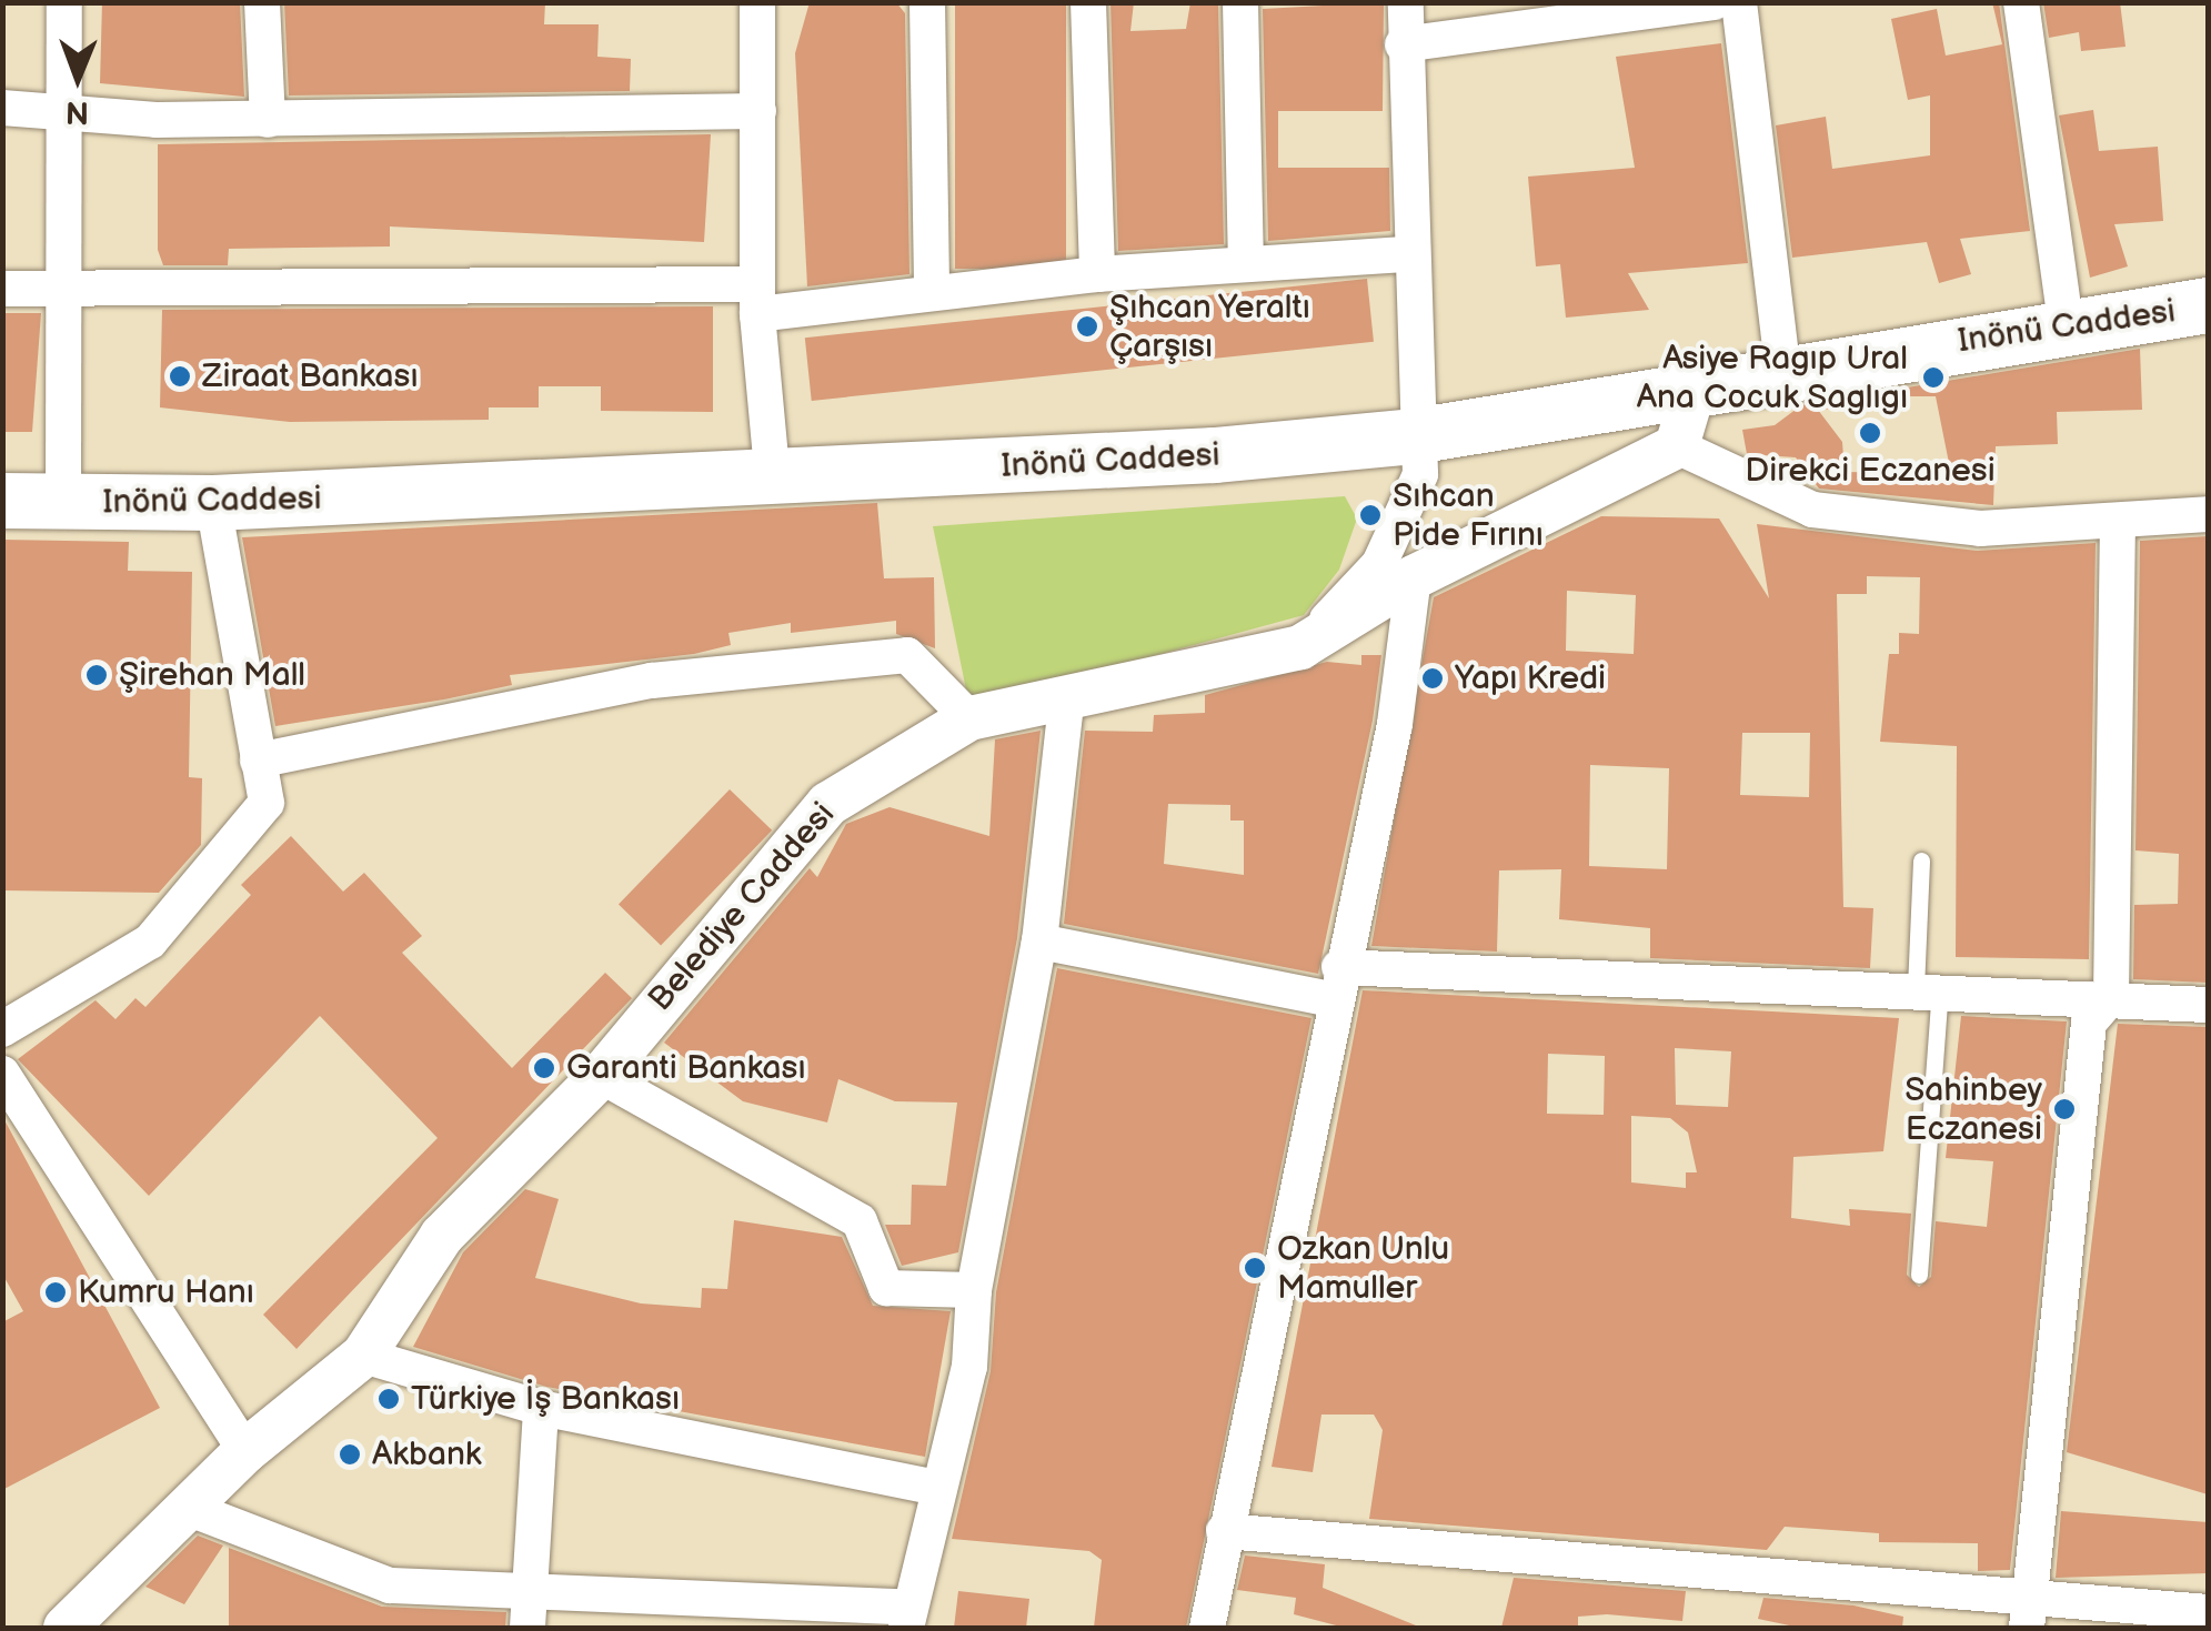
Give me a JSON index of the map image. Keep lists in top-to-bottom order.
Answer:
{
  "streets": {
    "main road": ["Inönü Caddesi"],
    "street": ["Belediye Caddesi"]
  },
  "places": [
    "Şıhcan Yeraltı Çarşısı",
    "Ziraat Bankası",
    "Asiye Ragıp Ural Ana Cocuk Saglıgı",
    "Direkci Eczanesi",
    "Sıhcan Pide Fırını",
    "Şirehan Mall",
    "Yapı Kredi",
    "Garanti Bankası",
    "Sahinbey Eczanesi",
    "Ozkan Unlu Mamuller",
    "Kumru Hanı",
    "Türkiye İş Bankası",
    "Akbank"
  ],
  "north": "bottom"
}
